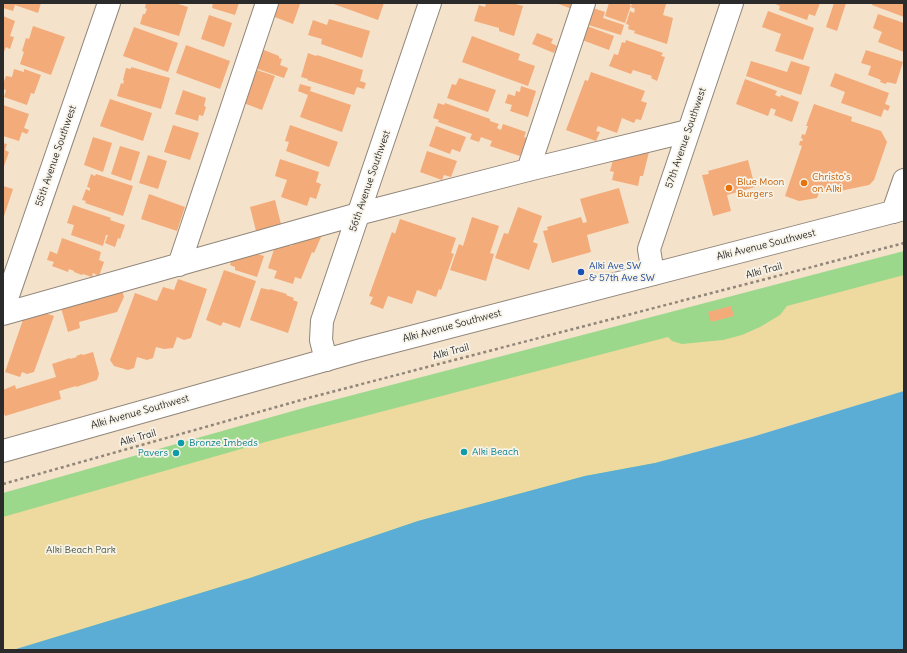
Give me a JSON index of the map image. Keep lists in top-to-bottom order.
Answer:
{
  "streets": {
    "street": [
      "57th Avenue Southwest",
      "55th Avenue Southwest",
      "56th Avenue Southwest",
      "Alki Avenue Southwest"
    ],
    "path": ["Alki Trail"]
  },
  "crossings": [
    ["57th Avenue Southwest", "Alki Avenue Southwest"],
    ["56th Avenue Southwest", "Alki Avenue Southwest"]
  ],
  "parks": ["Alki Beach Park"],
  "places": [
    "Christo's on Alki",
    "Blue Moon Burgers",
    "Alki Ave SW & 57th Ave SW",
    "Bronze Imbeds",
    "Alki Beach",
    "Pavers"
  ]
}
